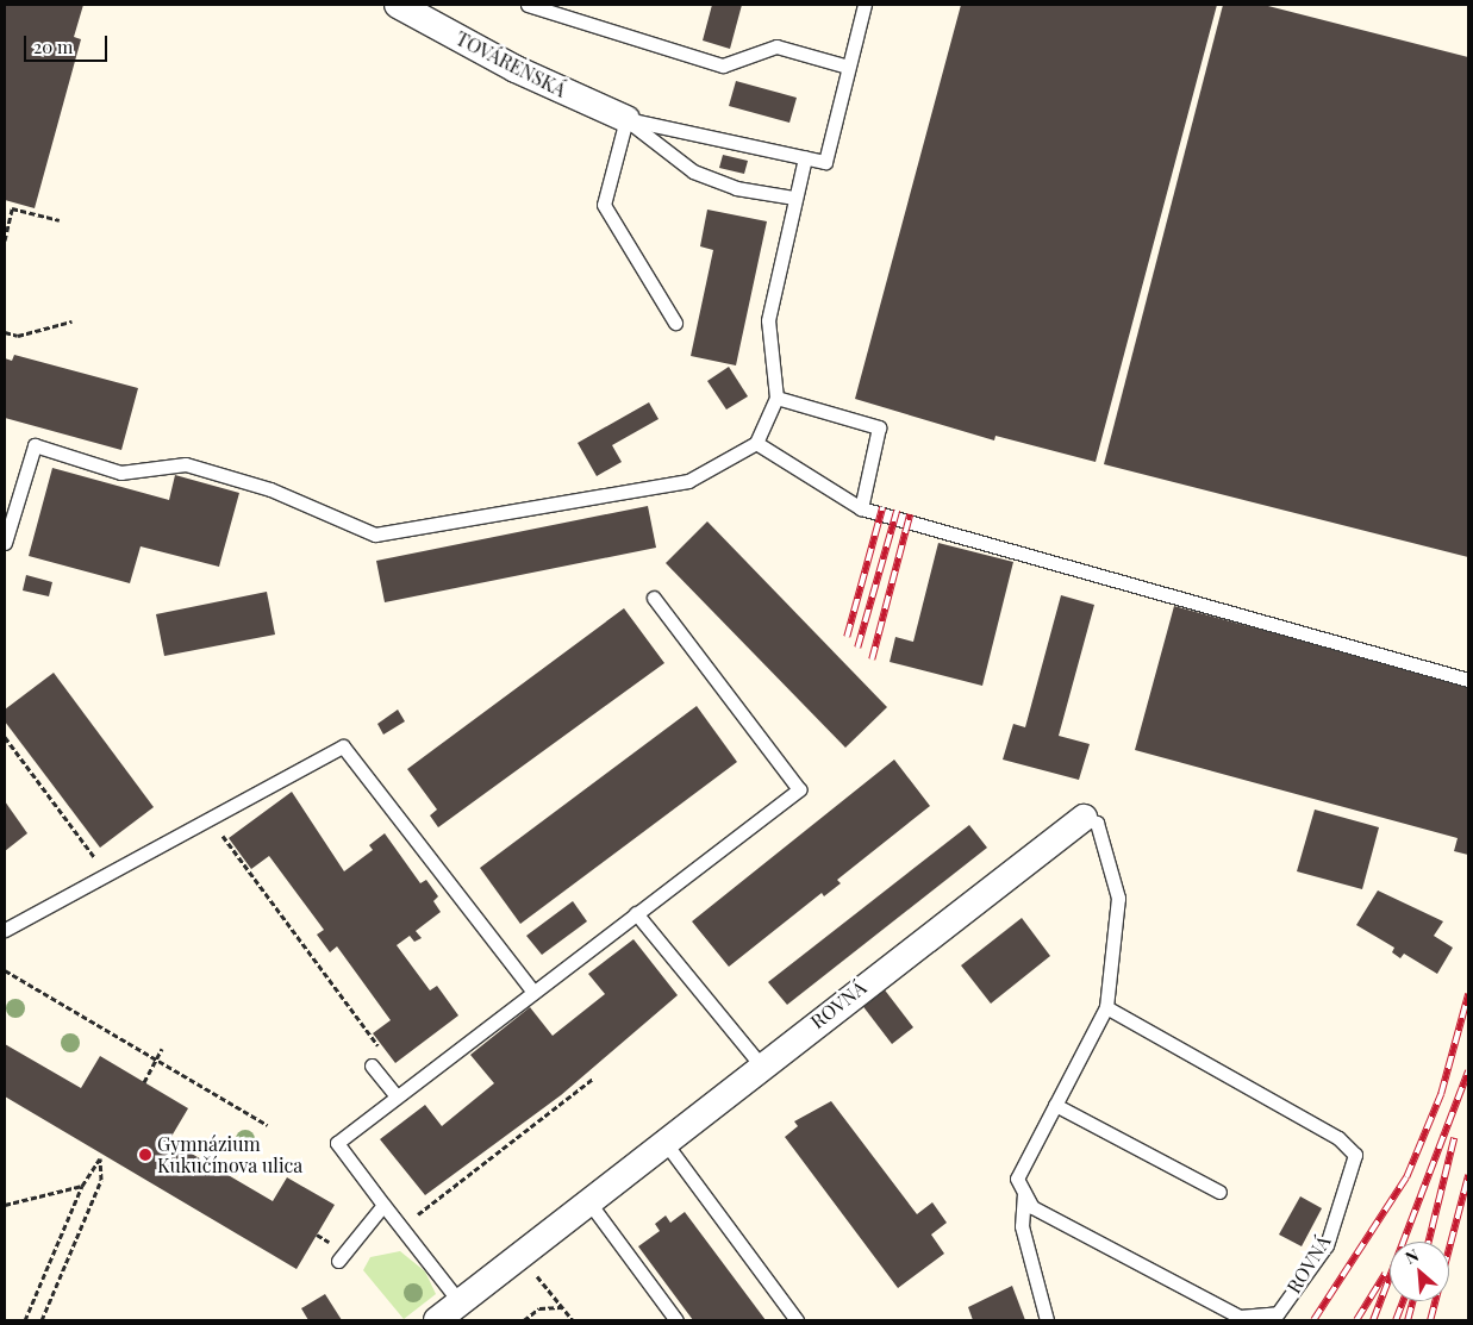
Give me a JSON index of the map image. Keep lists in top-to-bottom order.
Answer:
{
  "streets": {
    "street": ["TOVÁRENSKÁ", "ROVNÁ"]
  },
  "places": ["Gymnázium Kukučínova ulica"],
  "scale_bar": "20 m",
  "north": "top left"
}
